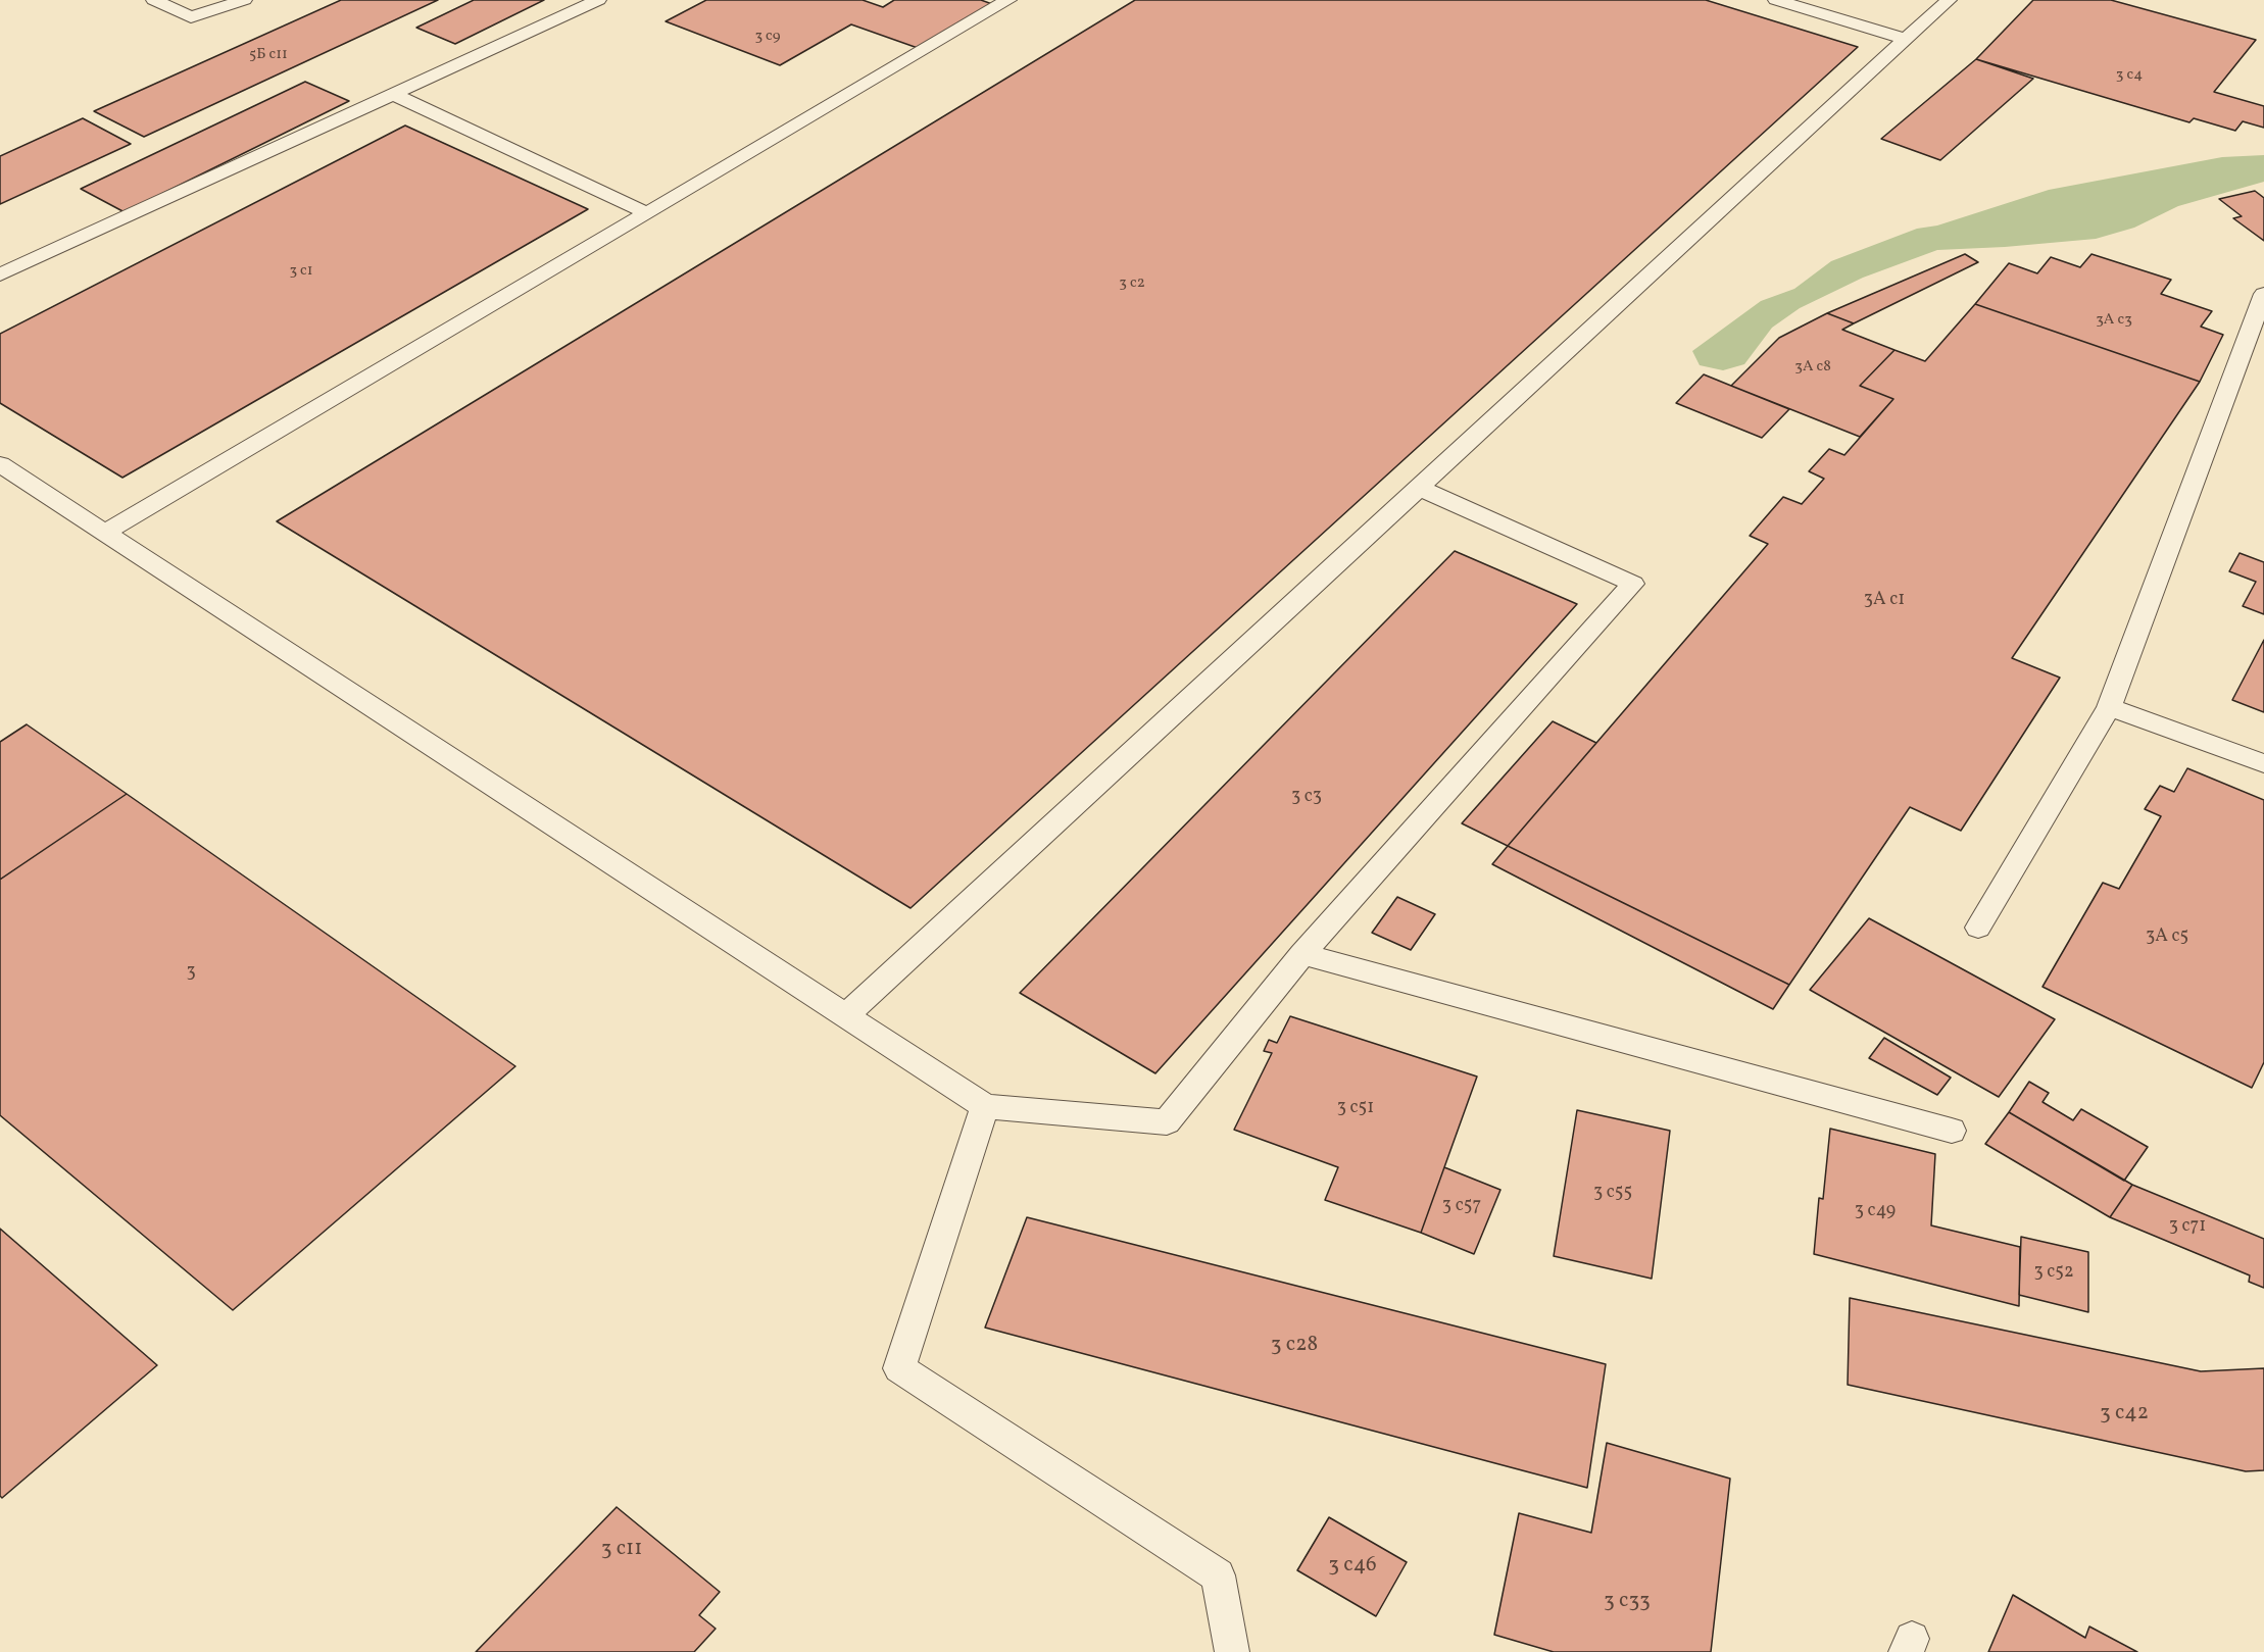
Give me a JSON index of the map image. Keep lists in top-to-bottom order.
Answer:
{
  "house_numbers": [
    "3 с9",
    "5Б с11",
    "3 с4",
    "3 с1",
    "3 с2",
    "3А с3",
    "3А с8",
    "3А с1",
    "3 с3",
    "3А с5",
    "3",
    "3 с51",
    "3 с55",
    "3 с57",
    "3 с49",
    "3 с71",
    "3 с52",
    "3 с28",
    "3 с42",
    "3 с11",
    "3 с46",
    "3 с33"
  ]
}
